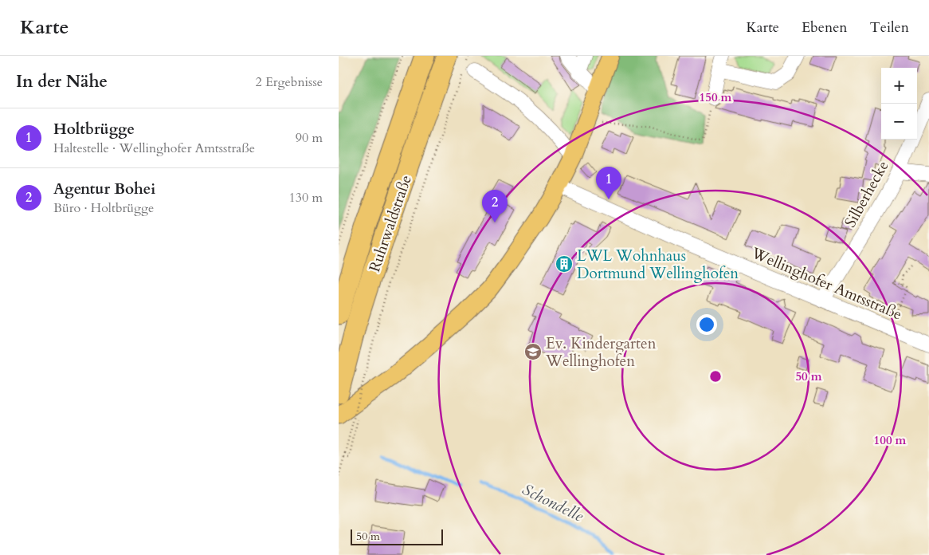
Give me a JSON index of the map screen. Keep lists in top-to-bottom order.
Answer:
{
  "streets": {
    "highway": ["Ruhrwaldstraße"],
    "street": ["Silberhecke", "Wellinghofer Amtsstraße"]
  },
  "crossings": [
    ["Silberhecke", "Wellinghofer Amtsstraße"]
  ],
  "water": ["Schondelle"],
  "places": {
    "building": ["LWL Wohnhaus Dortmund Wellinghofen"],
    "school or university": ["Ev. Kindergarten Wellinghofen"]
  },
  "scale_bar": "50 m",
  "page": {
    "header": "Karte",
    "nav": ["Karte", "Ebenen", "Teilen"],
    "heading": ["In der Nähe", "2 Ergebnisse"],
    "map_buttons": ["+", "−"],
    "list": [
      {
        "mark": "1",
        "name": "Holtbrügge",
        "note": "Haltestelle · Wellinghofer Amtsstraße",
        "value": "90 m"
      },
      {
        "mark": "2",
        "name": "Agentur Bohei",
        "note": "Büro · Holtbrügge",
        "value": "130 m"
      }
    ],
    "pins": ["1", "2"],
    "scale": "50 m"
  },
  "rings": ["150 m", "50 m", "100 m"]
}
